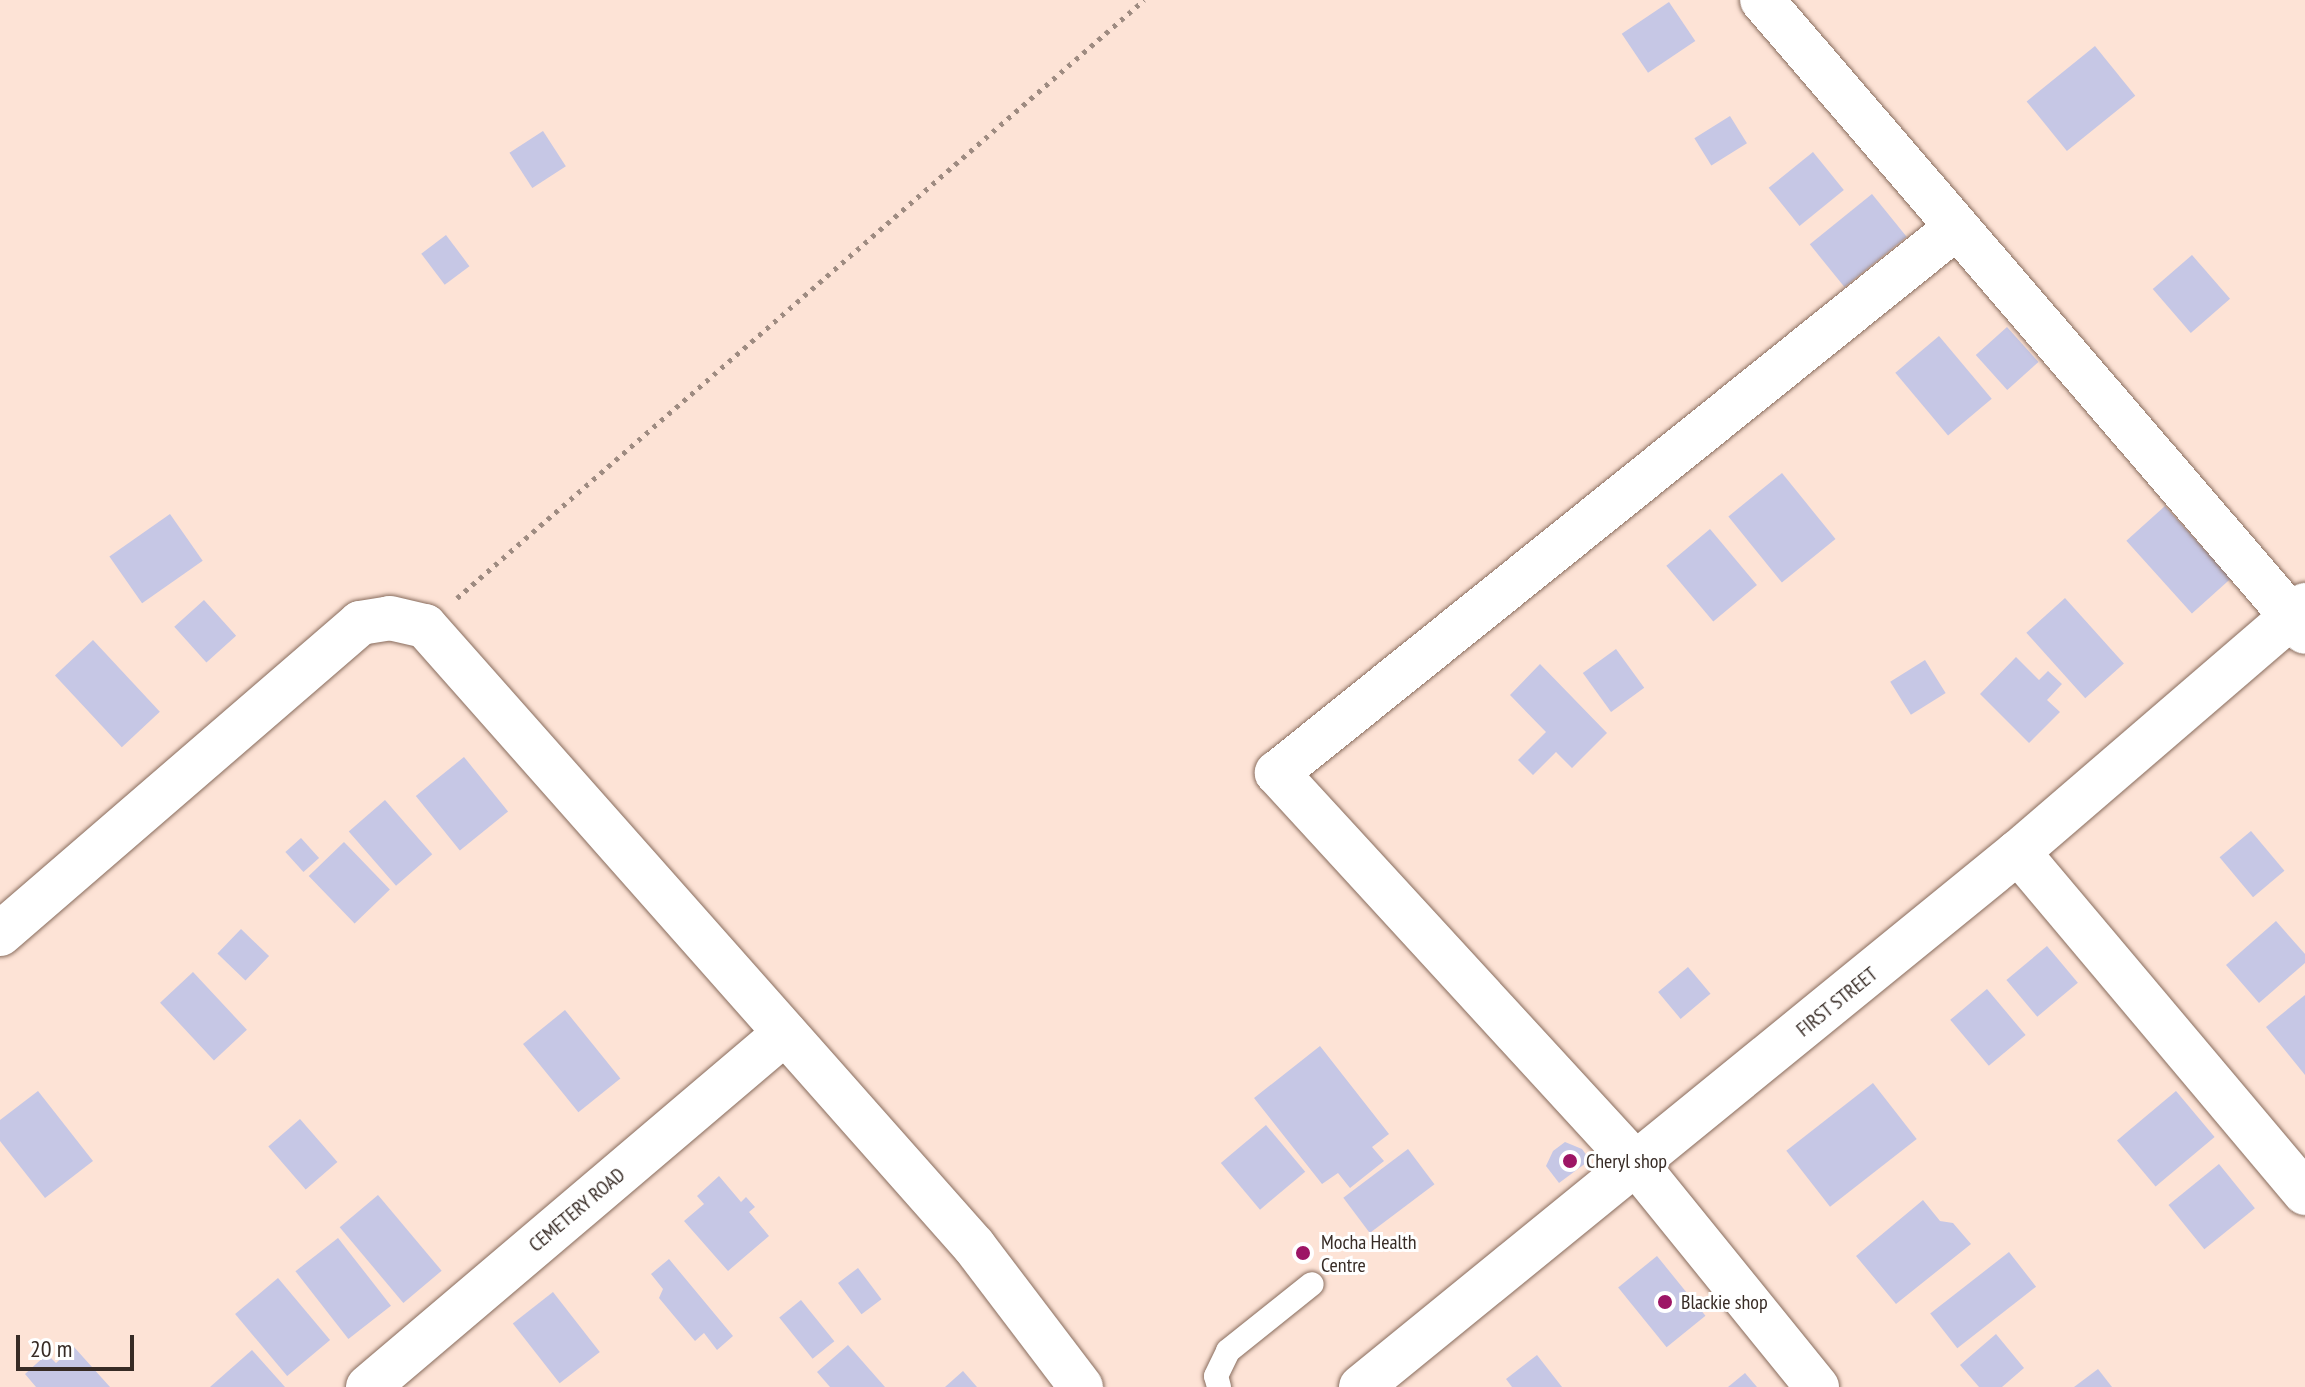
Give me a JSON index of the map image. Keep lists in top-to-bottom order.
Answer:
{
  "streets": {
    "street": ["FIRST STREET", "CEMETERY ROAD"]
  },
  "places": ["Cheryl shop", "Mocha Health Centre", "Blackie shop"],
  "scale_bar": "20 m"
}
